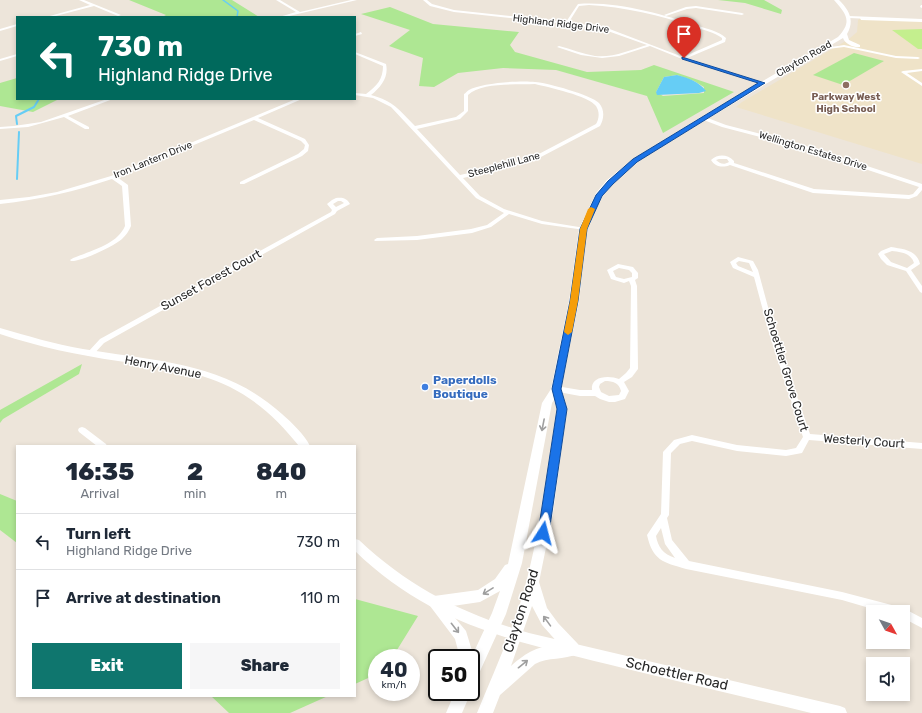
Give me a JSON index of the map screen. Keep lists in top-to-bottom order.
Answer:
{
  "streets": {
    "main road": ["Clayton Road"],
    "street": [
      "Highland Ridge Drive",
      "Wellington Estates Drive",
      "Iron Lantern Drive",
      "Steeplehill Lane",
      "Sunset Forest Court",
      "Henry Avenue",
      "Schoettler Grove Court",
      "Westerly Court",
      "Schoettler Road"
    ]
  },
  "crossings": [
    ["Highland Ridge Drive", "Clayton Road"],
    ["Clayton Road", "Wellington Estates Drive"],
    ["Clayton Road", "Schoettler Road"],
    ["Sunset Forest Court", "Henry Avenue"],
    ["Schoettler Grove Court", "Westerly Court"]
  ],
  "places": ["Parkway West High School", "Paperdolls Boutique"],
  "north": "bottom right",
  "page": {
    "turn": ["730 m", "Highland Ridge Drive"],
    "eta": [
      "16:35",
      "Arrival",
      "2",
      "min",
      "840",
      "m"
    ],
    "list": [
      {
        "name": "Turn left",
        "note": "Highland Ridge Drive",
        "value": "730 m"
      },
      {
        "name": "Arrive at destination",
        "value": "110 m"
      }
    ],
    "buttons": ["Exit", "Share"],
    "speed": "40 km/h",
    "limit": "50"
  }
}
